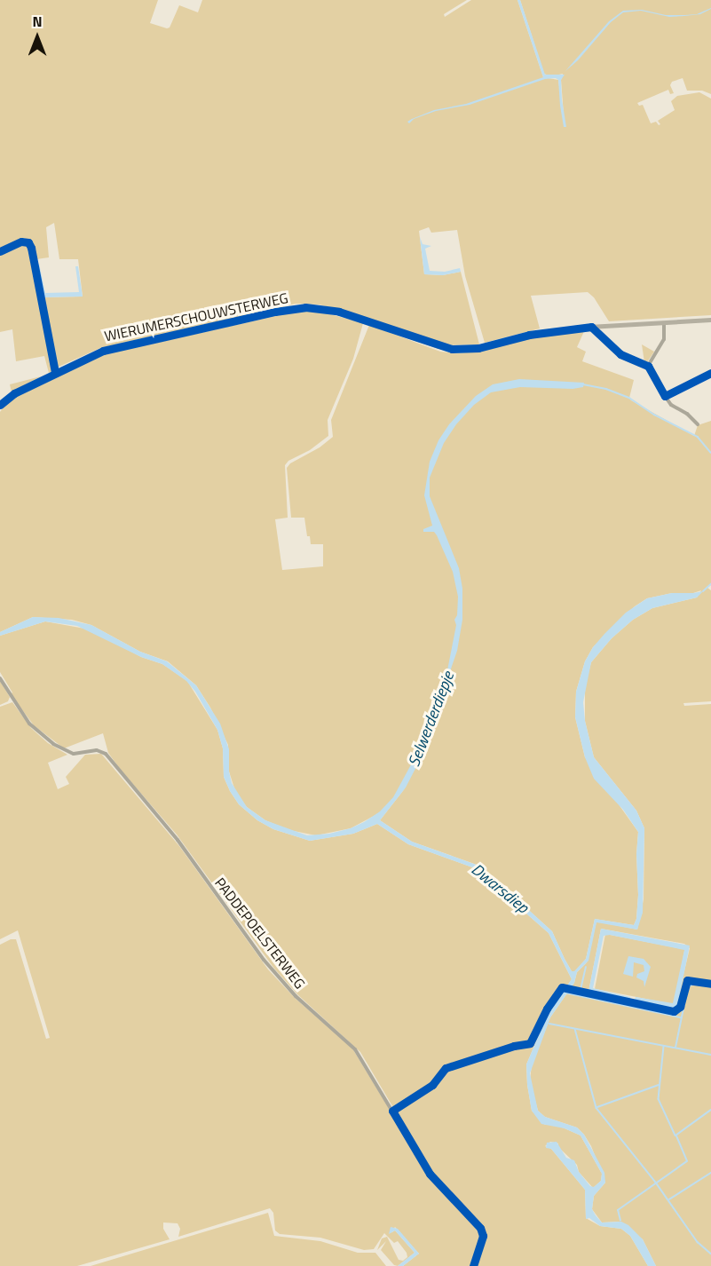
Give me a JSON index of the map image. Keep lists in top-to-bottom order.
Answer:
{
  "streets": {
    "street": ["WIERUMERSCHOUWSTERWEG", "PADDEPOELSTERWEG"]
  },
  "water": ["Selwerderdiepje", "Dwarsdiep"],
  "north": "top"
}
